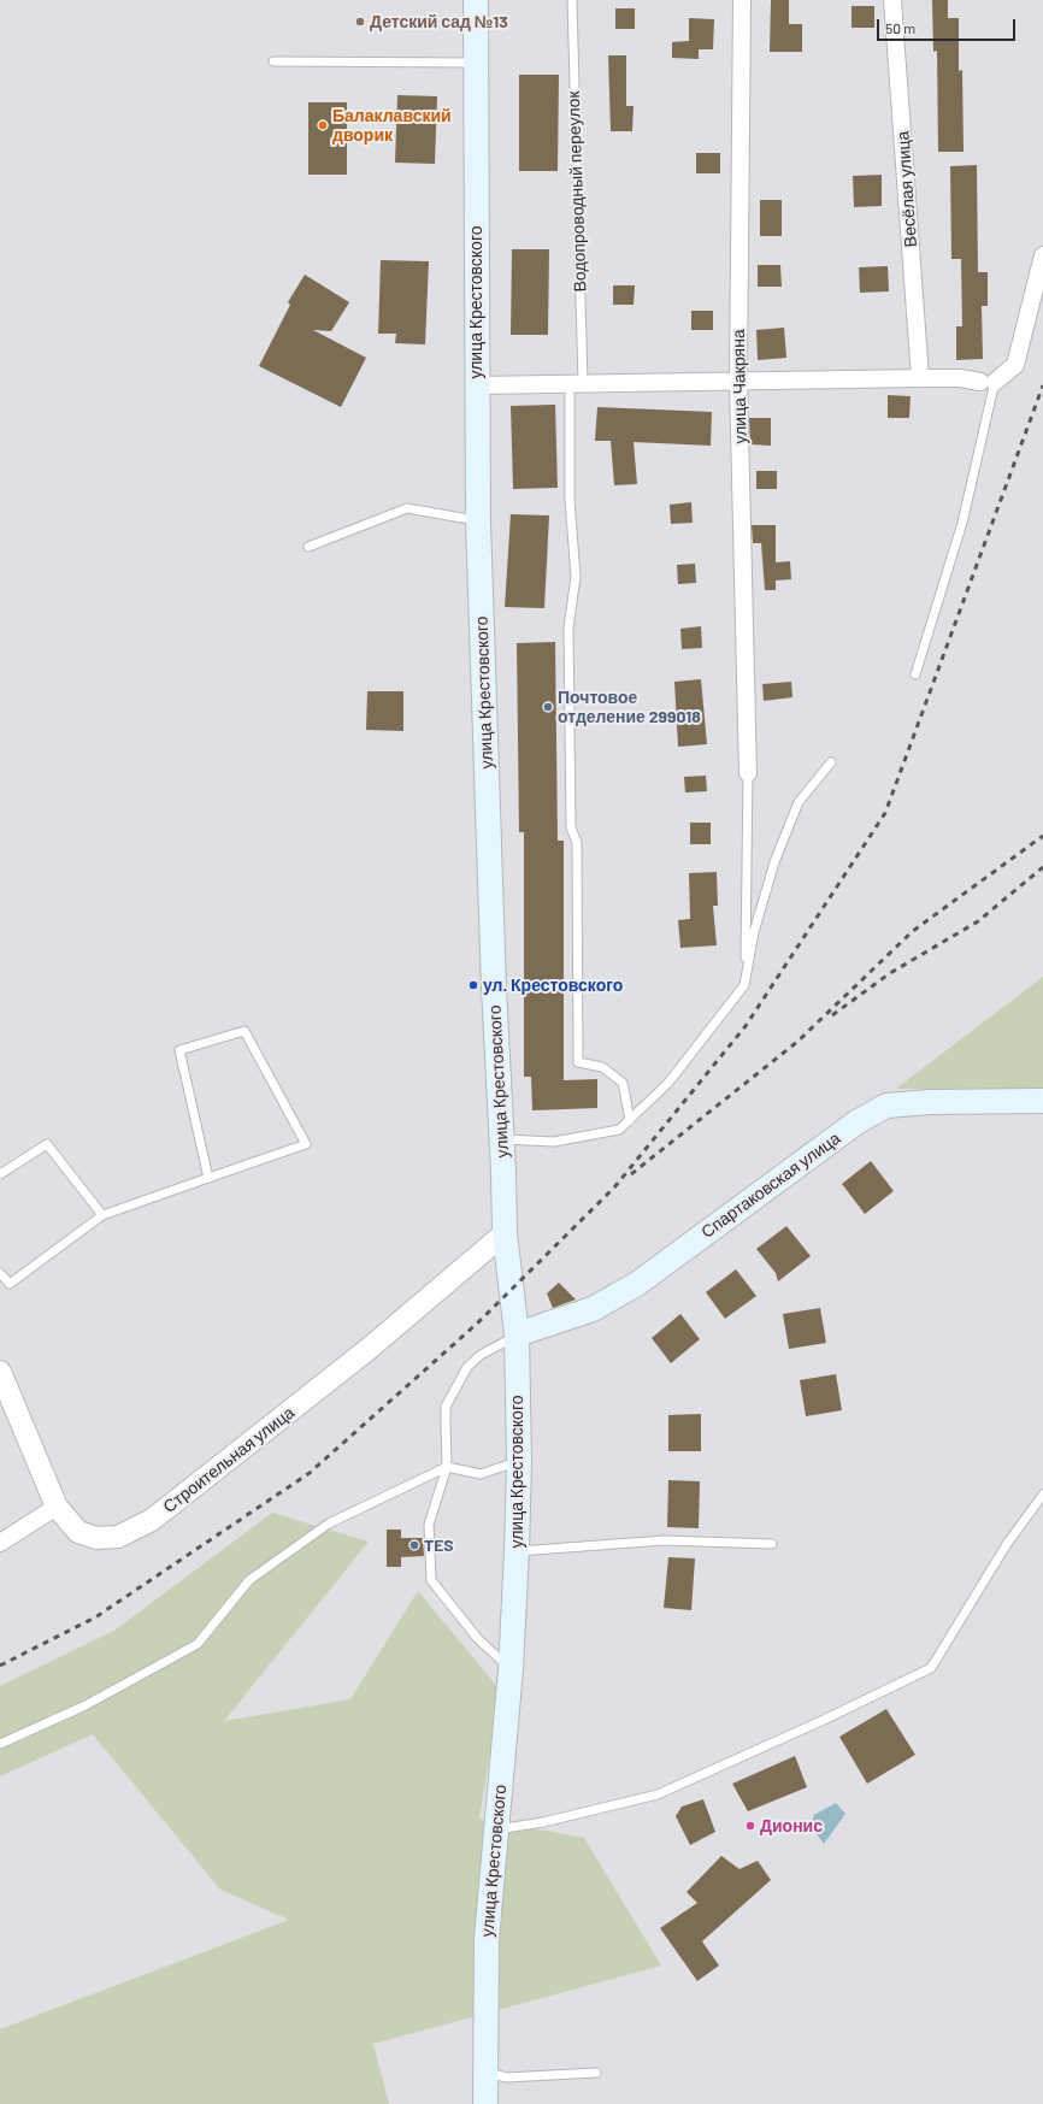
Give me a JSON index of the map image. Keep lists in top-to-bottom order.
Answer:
{
  "streets": {
    "main road": ["улица Крестовского", "Спартаковская улица"],
    "street": ["Весёлая улица", "улица Чакряна", "Строительная улица"],
    "lane": ["Водопроводный переулок"]
  },
  "crossings": [
    ["улица Крестовского", "Спартаковская улица"],
    ["улица Крестовского", "Строительная улица"]
  ],
  "places": [
    "Детский сад №13",
    "Балаклавский дворик",
    "Почтовое отделение 299018",
    "ул. Крестовского",
    "TES",
    "Дионис"
  ],
  "scale_bar": "50 m"
}
